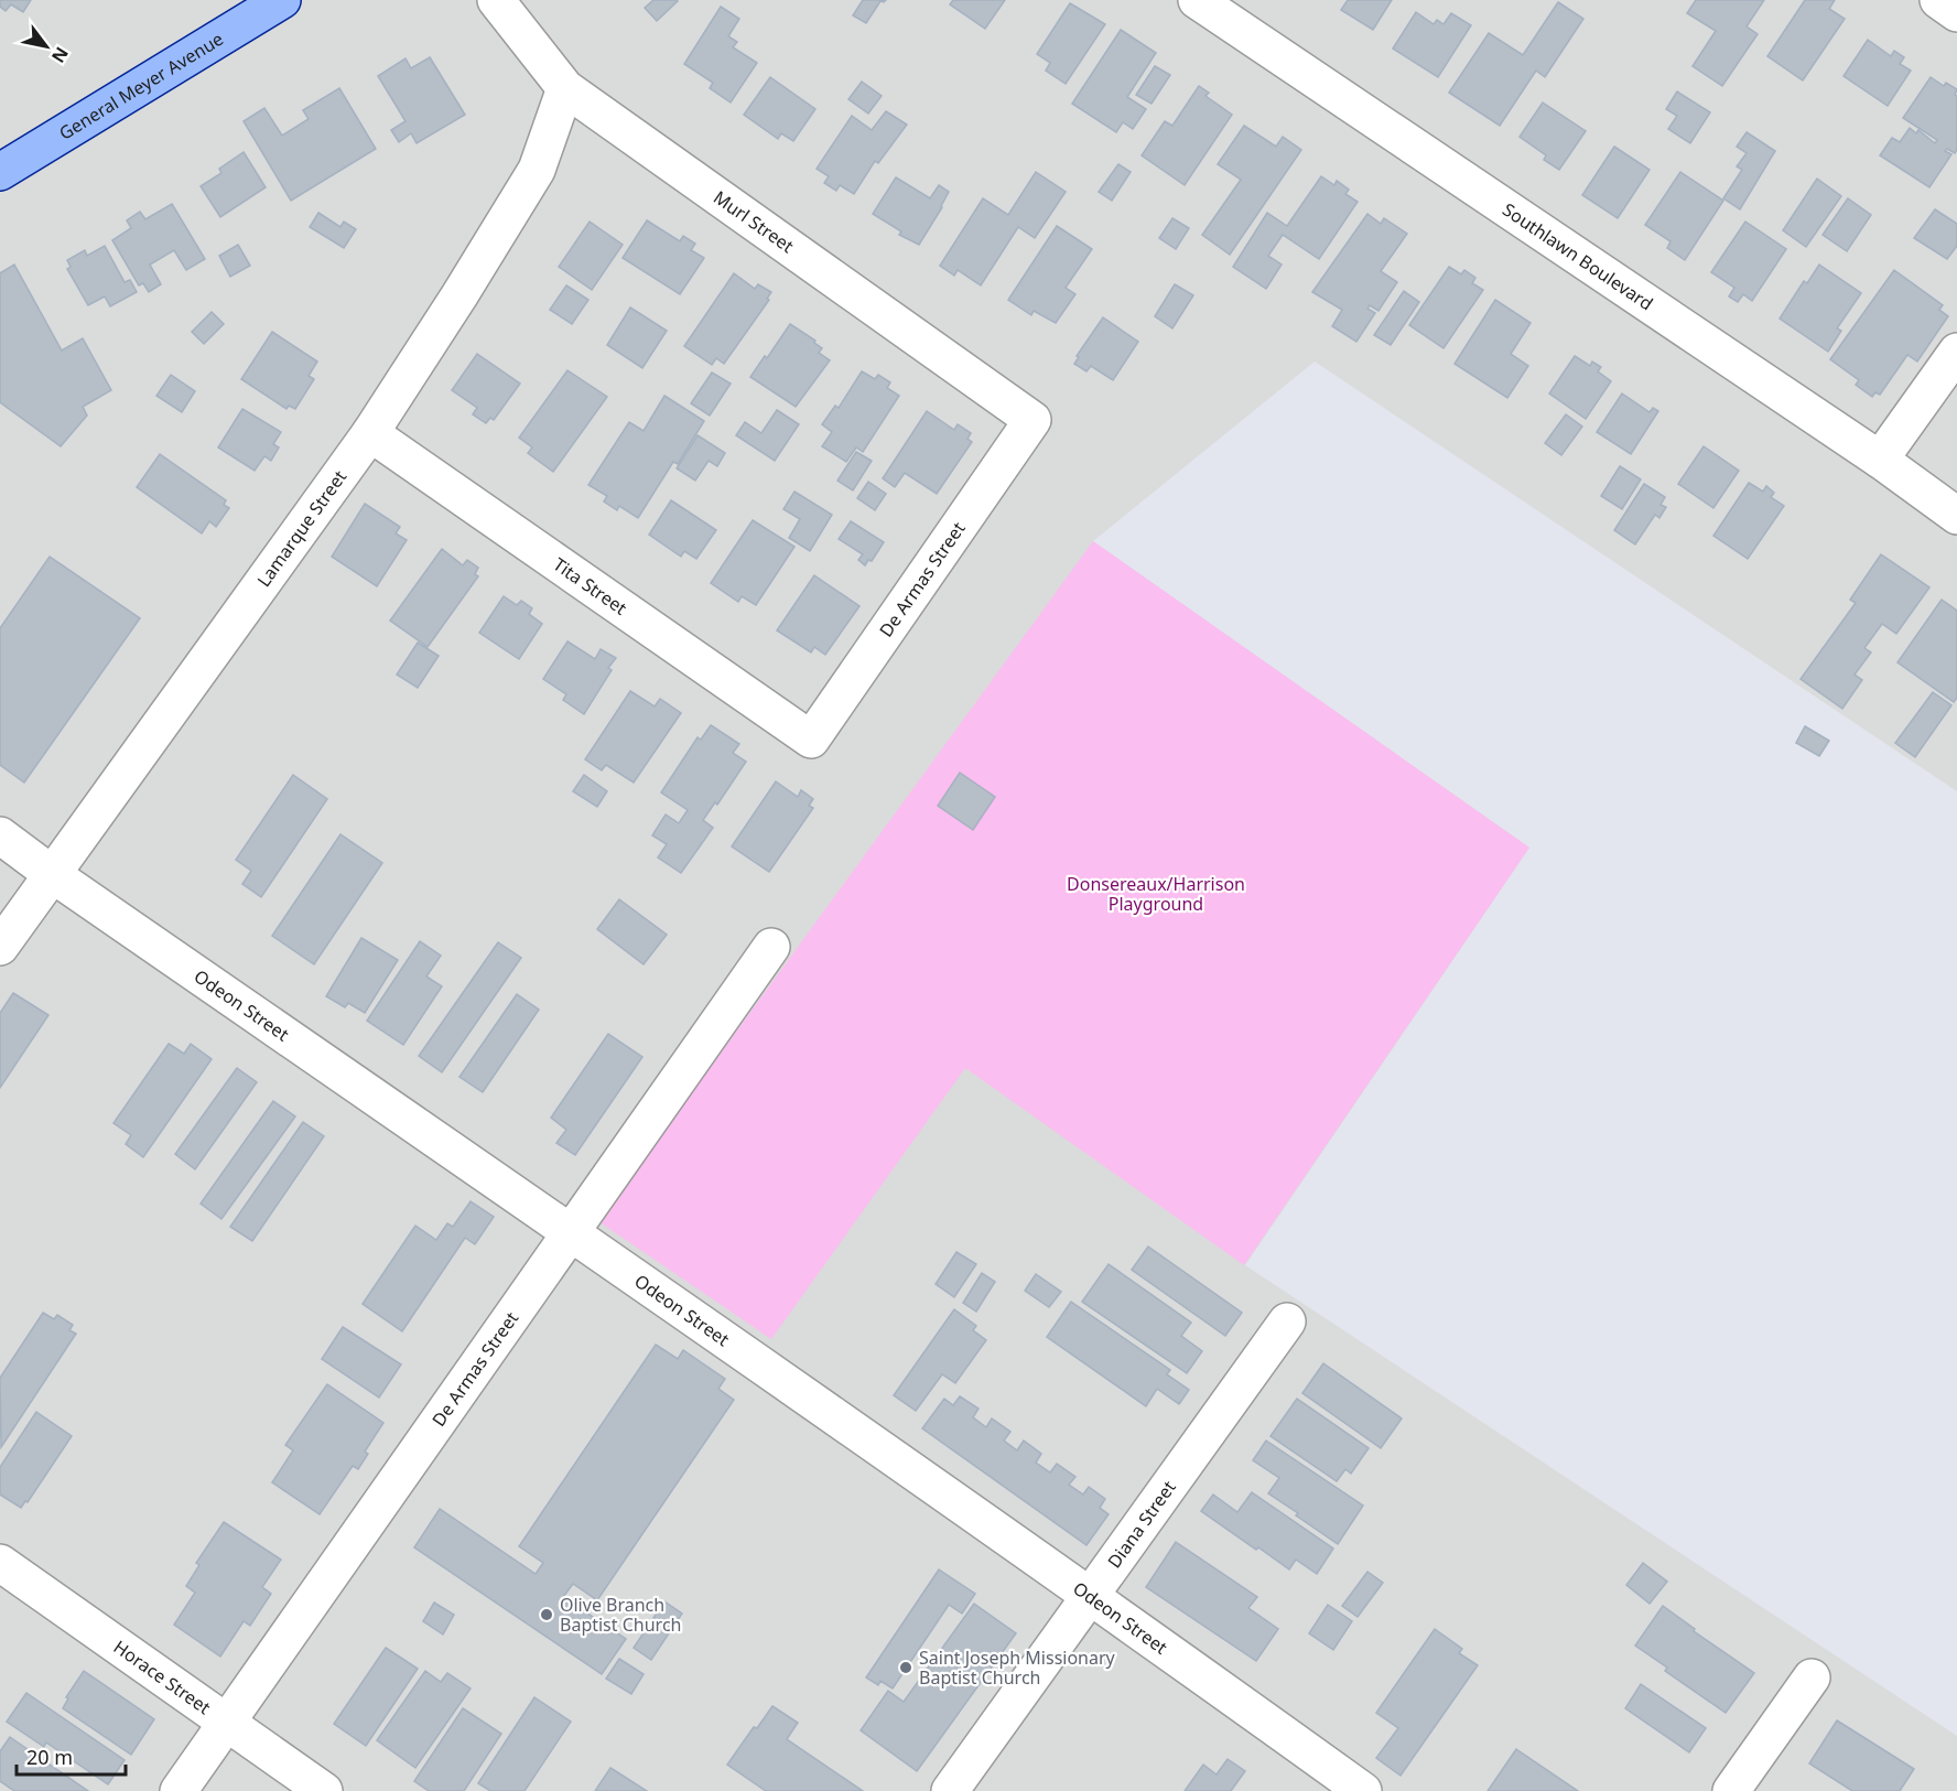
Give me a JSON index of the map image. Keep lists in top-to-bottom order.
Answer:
{
  "streets": {
    "main road": ["General Meyer Avenue"],
    "street": [
      "Murl Street",
      "Southlawn Boulevard",
      "Lamarque Street",
      "De Armas Street",
      "Tita Street",
      "Odeon Street",
      "Diana Street",
      "Horace Street"
    ]
  },
  "crossings": [
    ["Murl Street", "Lamarque Street"],
    ["Murl Street", "De Armas Street"],
    ["Lamarque Street", "Tita Street"],
    ["Lamarque Street", "Odeon Street"],
    ["De Armas Street", "Tita Street"],
    ["De Armas Street", "Odeon Street"],
    ["De Armas Street", "Horace Street"],
    ["Odeon Street", "Diana Street"]
  ],
  "parks": ["Donsereaux/Harrison Playground"],
  "places": ["Olive Branch Baptist Church", "Saint Joseph Missionary Baptist Church"],
  "scale_bar": "20 m",
  "north": "bottom right"
}
